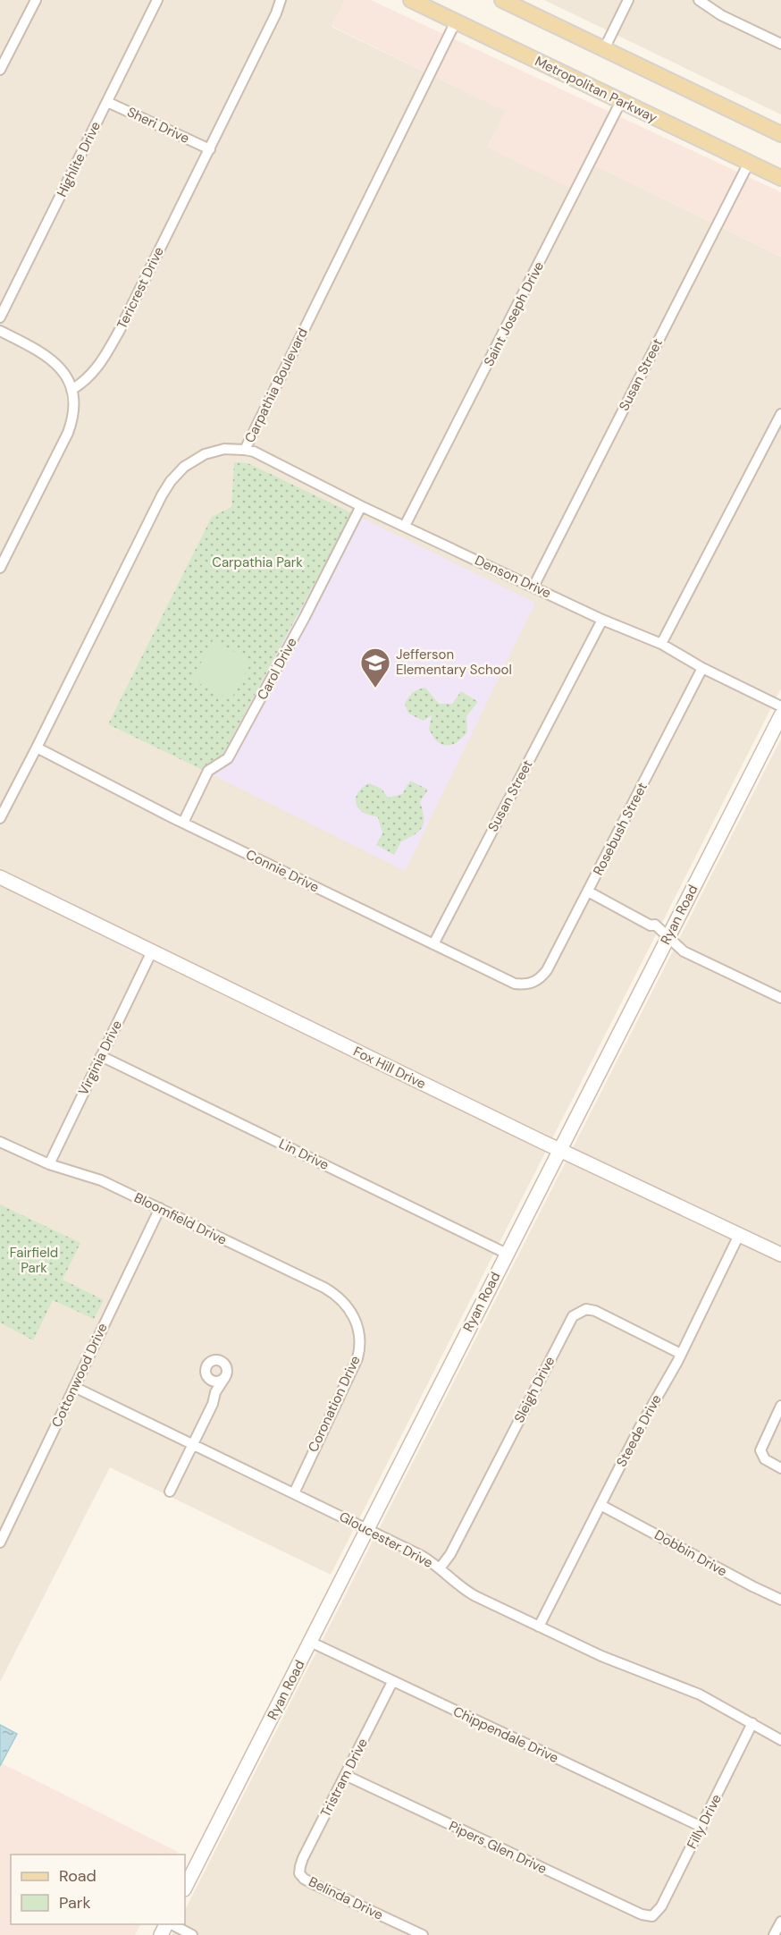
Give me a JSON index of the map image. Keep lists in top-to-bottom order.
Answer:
{
  "streets": {
    "main road": ["Metropolitan Parkway", "Ryan Road", "Fox Hill Drive"],
    "street": [
      "Sheri Drive",
      "Highlite Drive",
      "Tericrest Drive",
      "Saint Joseph Drive",
      "Susan Street",
      "Carpathia Boulevard",
      "Denson Drive",
      "Carol Drive",
      "Rosebush Street",
      "Connie Drive",
      "Virginia Drive",
      "Lin Drive",
      "Bloomfield Drive",
      "Cottonwood Drive",
      "Sleigh Drive",
      "Coronation Drive",
      "Steede Drive",
      "Gloucester Drive",
      "Dobbin Drive",
      "Chippendale Drive",
      "Tristram Drive",
      "Filly Drive",
      "Pipers Glen Drive",
      "Belinda Drive"
    ]
  },
  "crossings": [
    ["Metropolitan Parkway", "Saint Joseph Drive"],
    ["Metropolitan Parkway", "Susan Street"],
    ["Metropolitan Parkway", "Carpathia Boulevard"],
    ["Sheri Drive", "Highlite Drive"],
    ["Sheri Drive", "Tericrest Drive"],
    ["Saint Joseph Drive", "Denson Drive"],
    ["Susan Street", "Denson Drive"],
    ["Susan Street", "Connie Drive"],
    ["Carpathia Boulevard", "Denson Drive"],
    ["Carpathia Boulevard", "Connie Drive"],
    ["Denson Drive", "Carol Drive"],
    ["Denson Drive", "Rosebush Street"],
    ["Carol Drive", "Connie Drive"],
    ["Rosebush Street", "Connie Drive"],
    ["Ryan Road", "Fox Hill Drive"],
    ["Ryan Road", "Lin Drive"],
    ["Ryan Road", "Gloucester Drive"],
    ["Ryan Road", "Chippendale Drive"],
    ["Virginia Drive", "Fox Hill Drive"],
    ["Virginia Drive", "Lin Drive"],
    ["Virginia Drive", "Bloomfield Drive"],
    ["Fox Hill Drive", "Steede Drive"],
    ["Bloomfield Drive", "Cottonwood Drive"],
    ["Bloomfield Drive", "Coronation Drive"],
    ["Cottonwood Drive", "Gloucester Drive"],
    ["Sleigh Drive", "Steede Drive"],
    ["Sleigh Drive", "Gloucester Drive"],
    ["Coronation Drive", "Gloucester Drive"],
    ["Steede Drive", "Gloucester Drive"],
    ["Steede Drive", "Dobbin Drive"],
    ["Gloucester Drive", "Filly Drive"],
    ["Chippendale Drive", "Tristram Drive"],
    ["Chippendale Drive", "Filly Drive"],
    ["Tristram Drive", "Pipers Glen Drive"],
    ["Tristram Drive", "Belinda Drive"],
    ["Filly Drive", "Pipers Glen Drive"]
  ],
  "parks": ["Carpathia Park", "Fairfield Park"],
  "places": {
    "school or university": ["Jefferson Elementary School"]
  },
  "legend": ["Road", "Park"]
}
